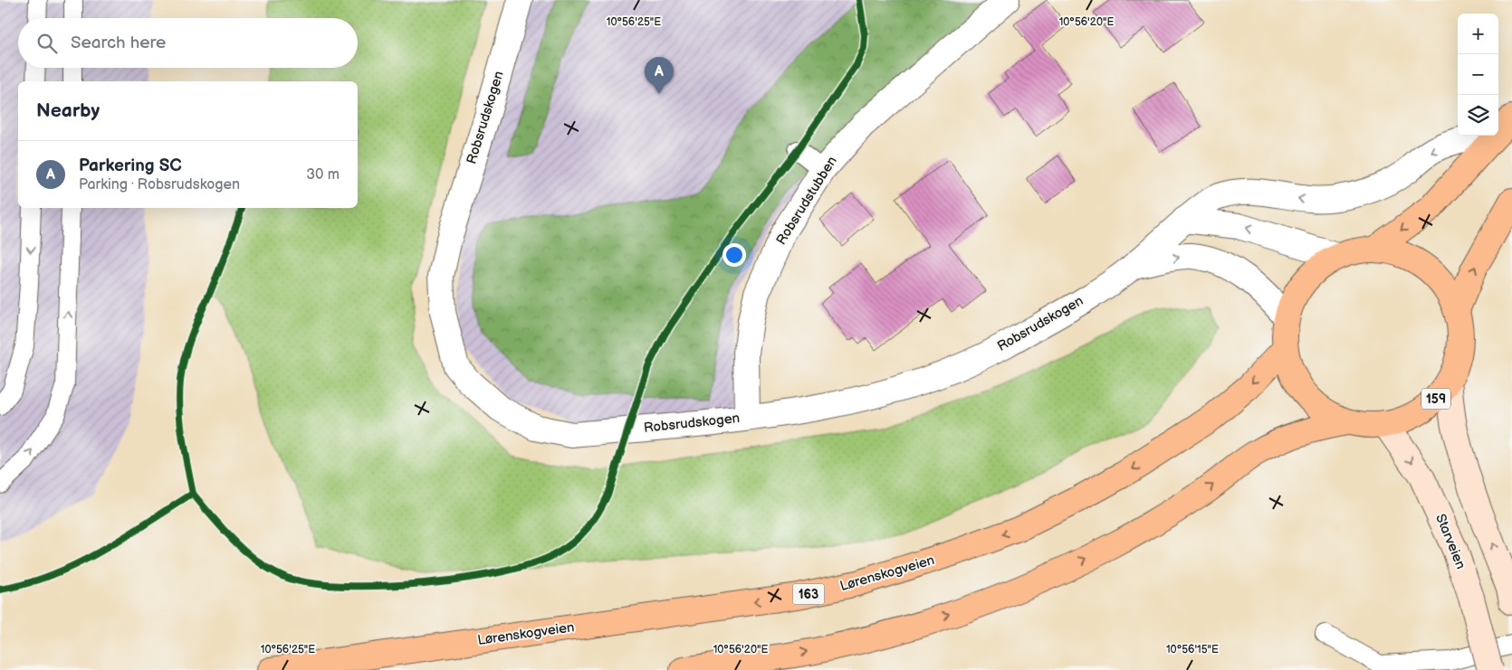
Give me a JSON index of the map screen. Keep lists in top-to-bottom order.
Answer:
{
  "streets": {
    "highway": ["159", "Lørenskogveien", "163"],
    "street": ["Robsrudskogen", "Robsrudstubben", "Starveien"]
  },
  "crossings": [
    ["Robsrudskogen", "Robsrudstubben"],
    ["Robsrudskogen", "159"],
    ["159", "Starveien"],
    ["159", "Lørenskogveien"]
  ],
  "page": {
    "map_buttons": ["+", "−"],
    "search": "Search here",
    "pins": "A",
    "heading": "Nearby",
    "list": [
      {
        "mark": "A",
        "name": "Parkering SC",
        "note": "Parking · Robsrudskogen",
        "value": "30 m"
      }
    ]
  },
  "coordinates": ["10°56'25\"E", "10°56'20\"E", "10°56'15\"E"]
}
